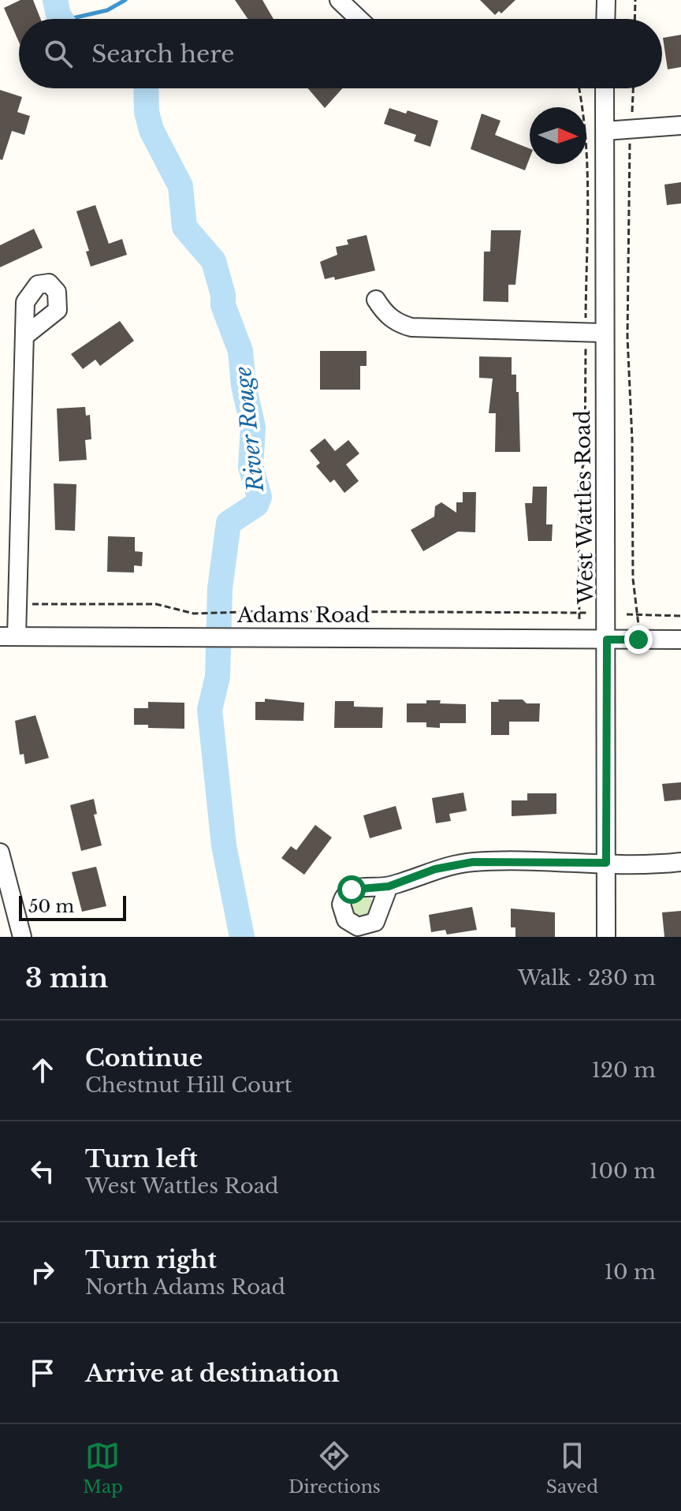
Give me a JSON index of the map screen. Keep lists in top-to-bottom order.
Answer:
{
  "streets": {
    "street": ["West Wattles Road", "Adams Road"]
  },
  "crossings": [
    ["West Wattles Road", "Adams Road"]
  ],
  "water": ["River Rouge"],
  "scale_bar": "50 m",
  "north": "right",
  "page": {
    "search": "Search here",
    "scale": "50 m",
    "heading": ["3 min", "Walk · 230 m"],
    "list": [
      ["Continue", "Chestnut Hill Court", "120 m"],
      ["Turn left", "West Wattles Road", "100 m"],
      ["Turn right", "North Adams Road", "10 m"],
      "Arrive at destination"
    ],
    "nav": ["Map", "Directions", "Saved"]
  }
}
